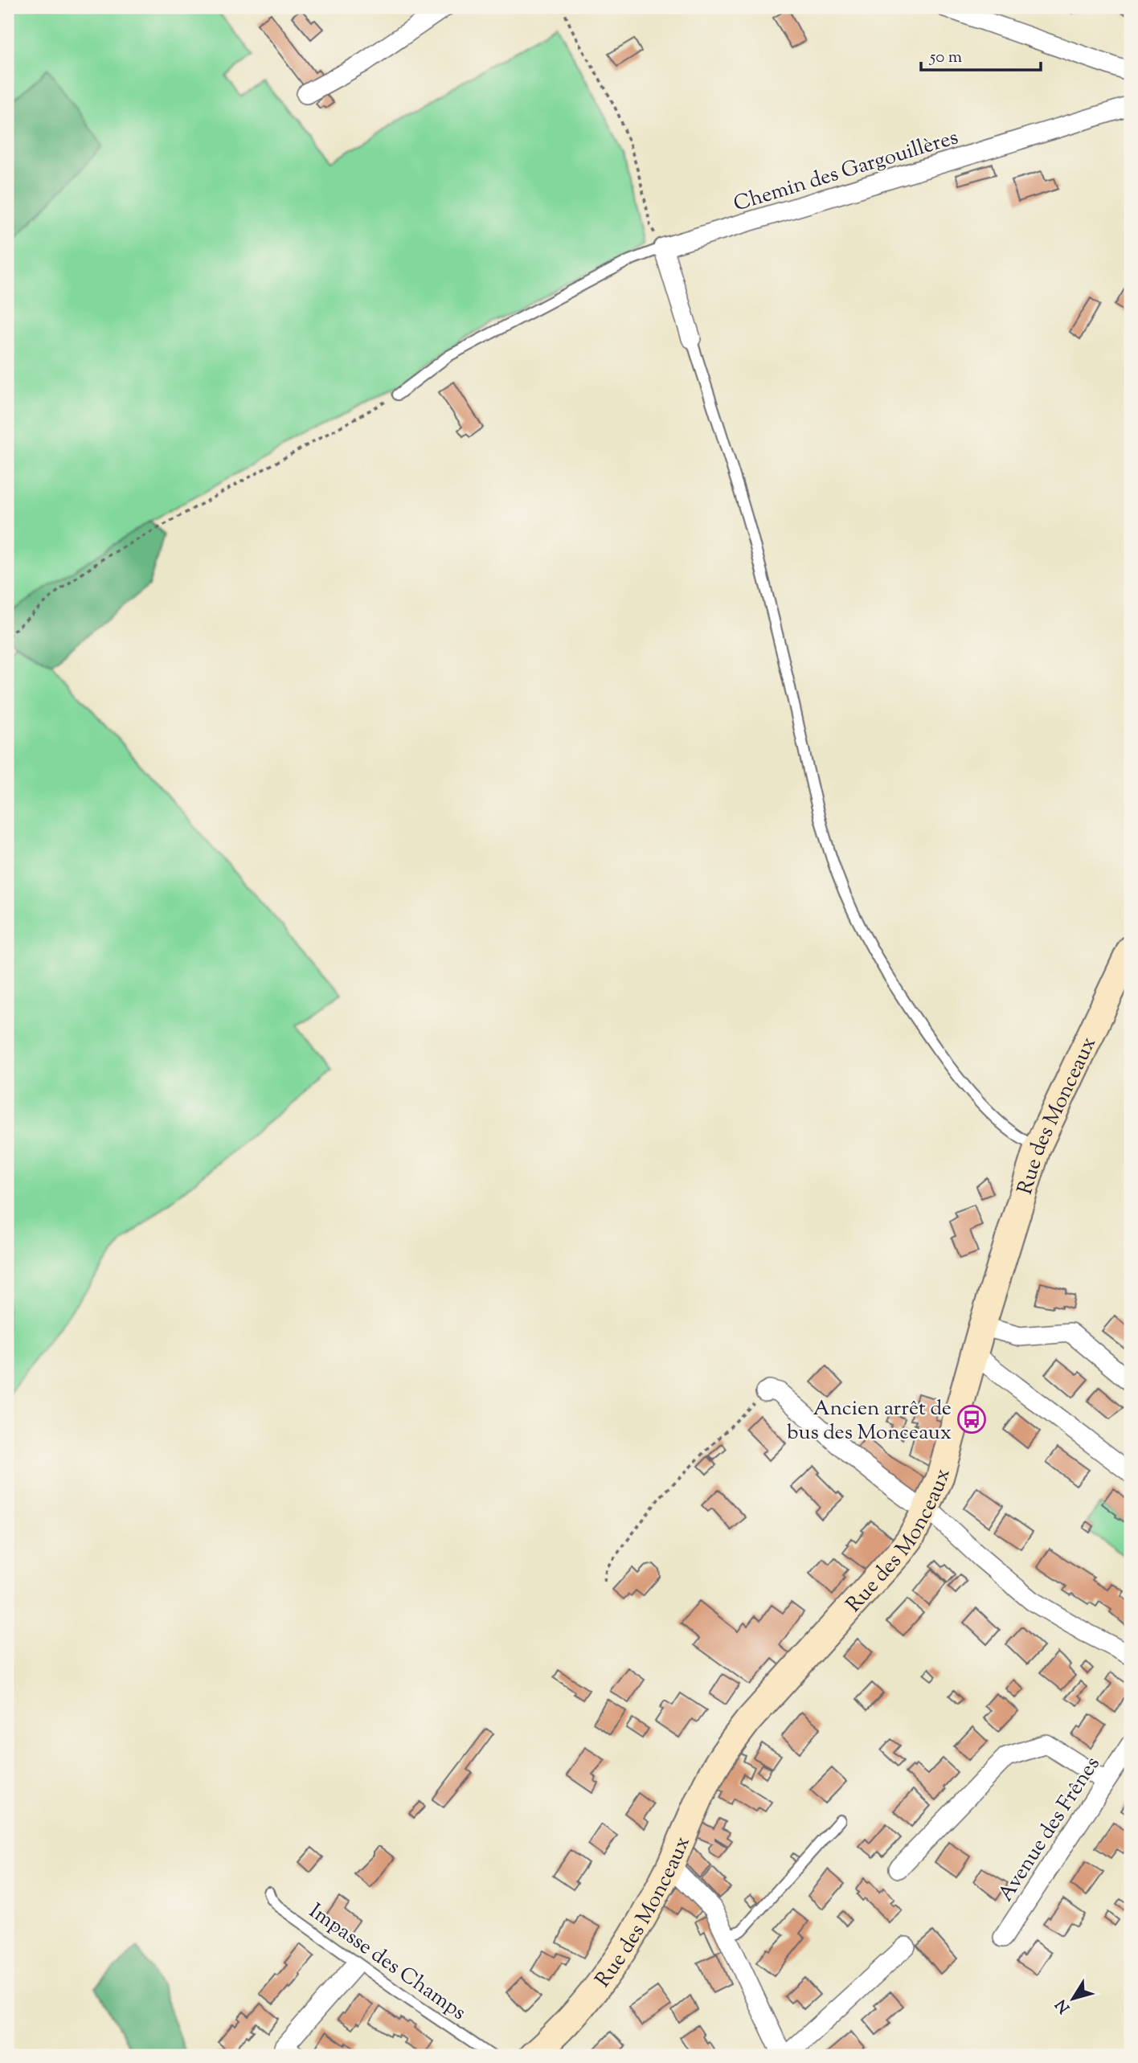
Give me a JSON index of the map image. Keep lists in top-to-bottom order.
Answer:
{
  "streets": {
    "main road": ["Rue des Monceaux"],
    "street": ["Chemin des Gargouillères", "Avenue des Frênes"],
    "lane": ["Impasse des Champs"]
  },
  "places": {
    "bus stop": ["Ancien arrêt de bus des Monceaux"]
  },
  "scale_bar": "50 m",
  "north": "bottom left"
}
